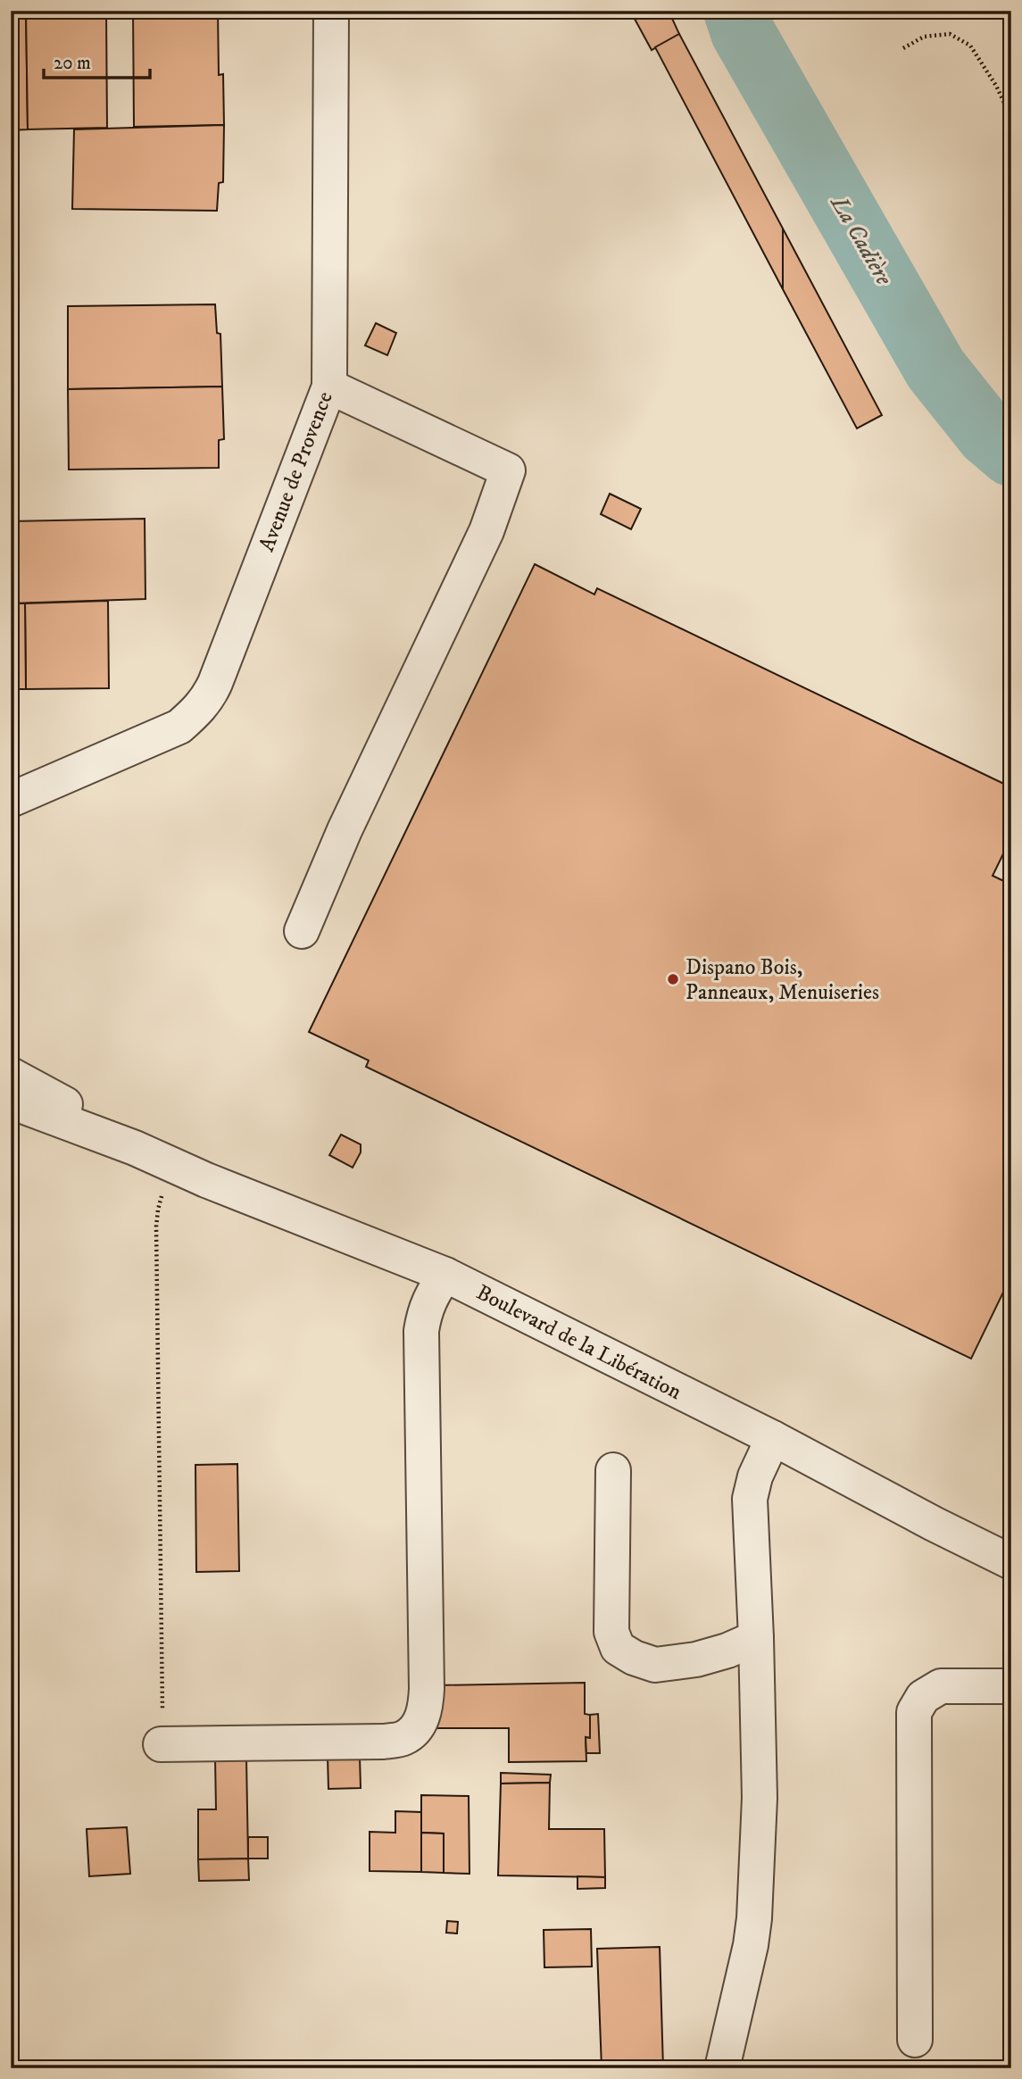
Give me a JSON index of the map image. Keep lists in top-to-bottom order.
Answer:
{
  "streets": {
    "street": ["Avenue de Provence", "Boulevard de la Libération"]
  },
  "water": ["La Cadière"],
  "places": ["Dispano Bois, Panneaux, Menuiseries"],
  "scale_bar": "20 m"
}
